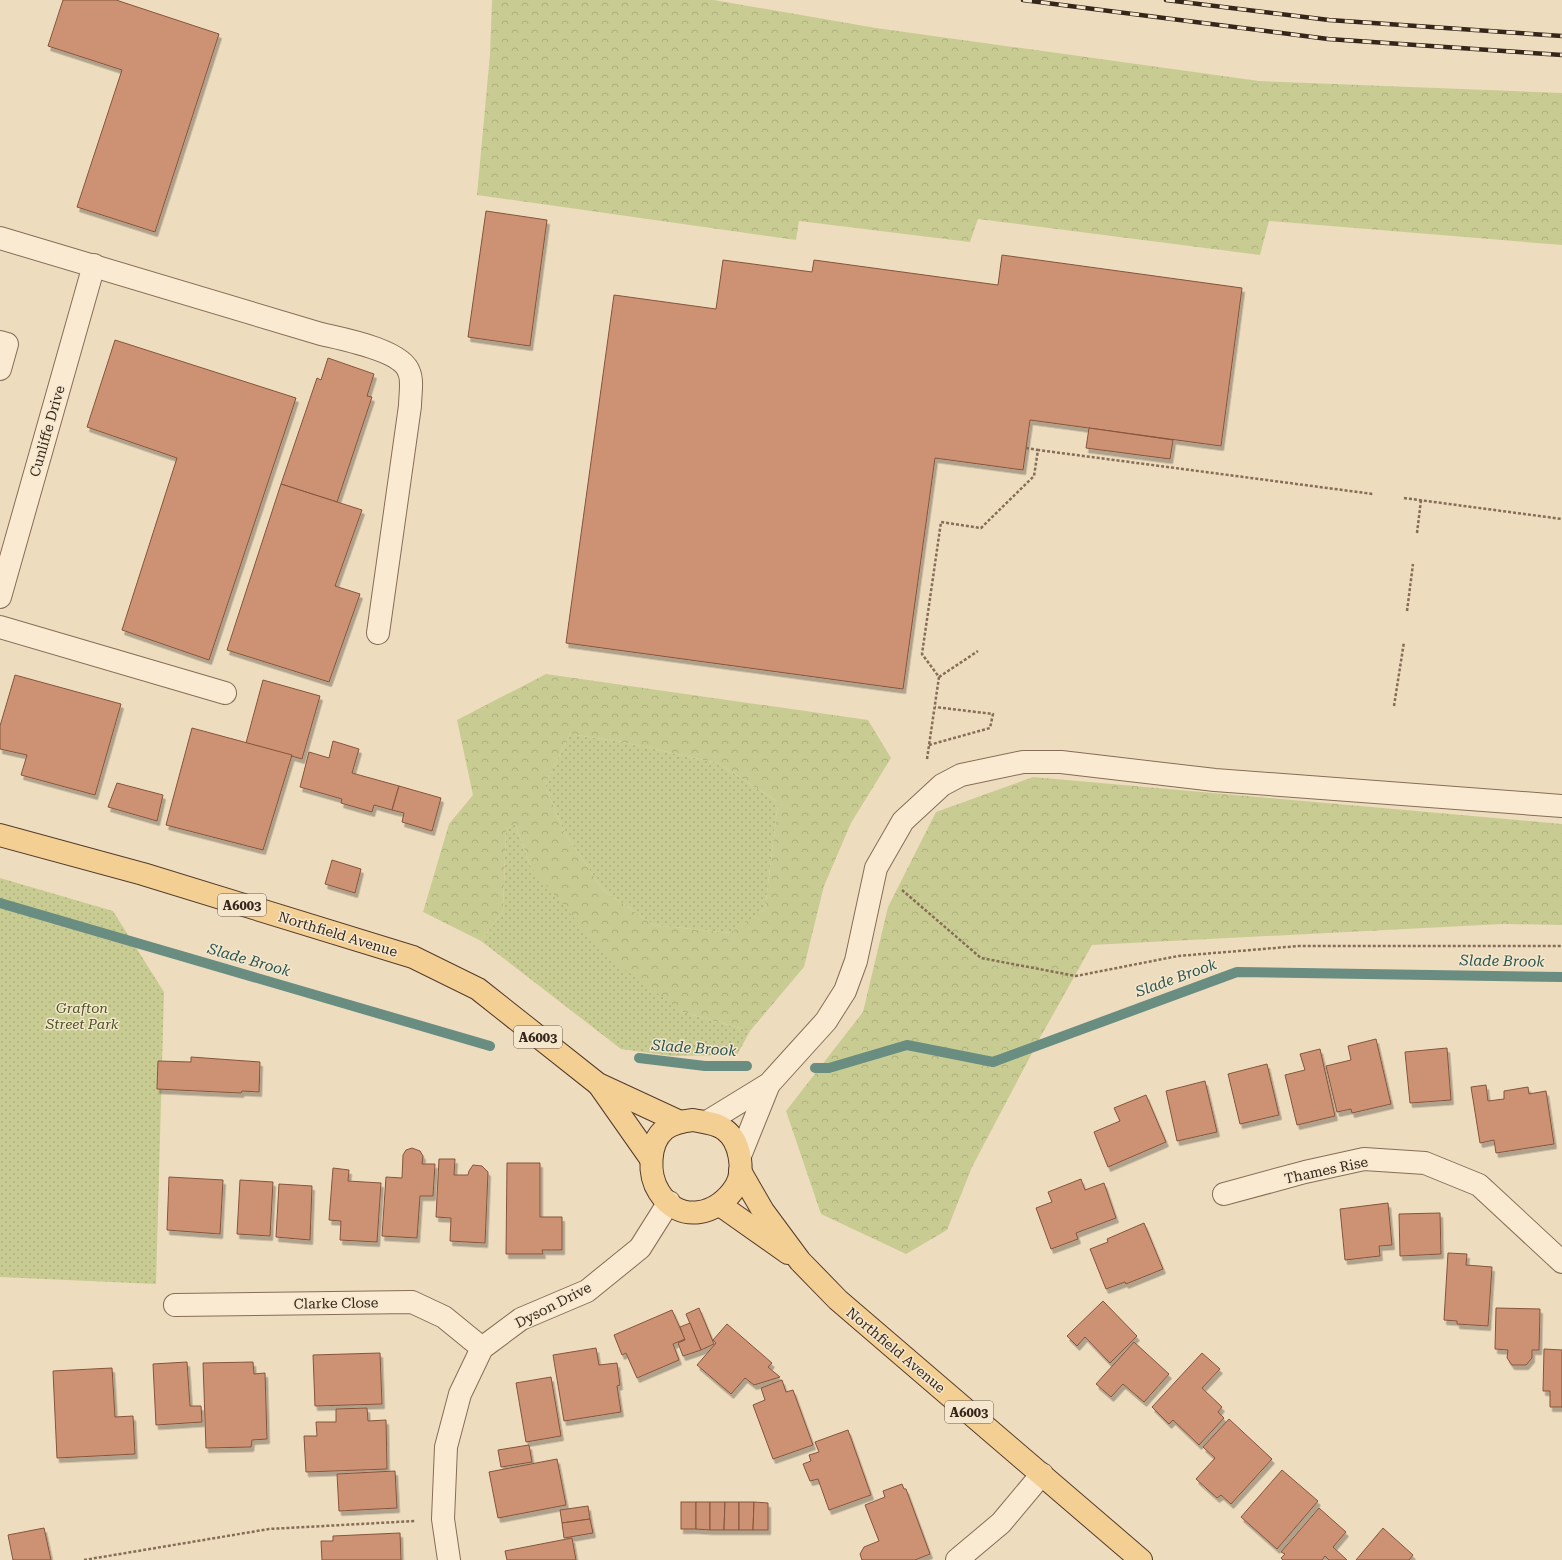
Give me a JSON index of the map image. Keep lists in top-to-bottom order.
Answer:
{
  "streets": {
    "main road": ["A6003", "Northfield Avenue"],
    "street": [
      "Cunliffe Drive",
      "Thames Rise",
      "Clarke Close",
      "Dyson Drive"
    ]
  },
  "crossings": [
    ["Northfield Avenue", "Dyson Drive"],
    ["Clarke Close", "Dyson Drive"]
  ],
  "water": ["Slade Brook"],
  "parks": ["Grafton Street Park"]
}
